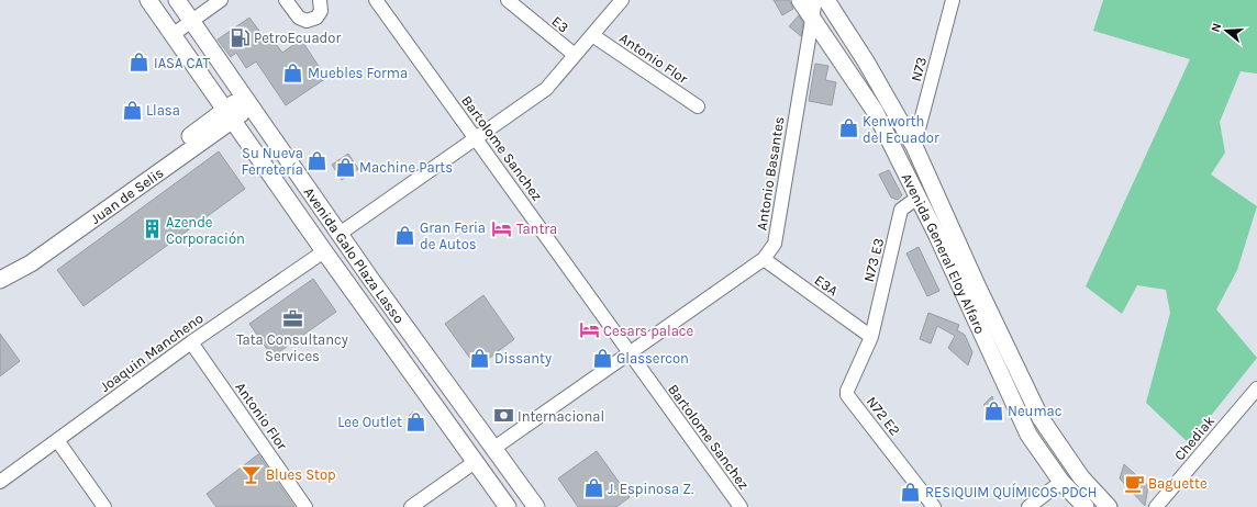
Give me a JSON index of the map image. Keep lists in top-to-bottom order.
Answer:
{
  "streets": {
    "main road": ["Juan de Selis", "Avenida General Eloy Alfaro", "Avenida Galo Plaza Lasso"],
    "street": [
      "E3",
      "Antonio Flor",
      "N73",
      "Bartolome Sanchez",
      "Antonio Basantes",
      "N73 E3",
      "E3A",
      "Joaquin Mancheno",
      "N72 E2",
      "Chediak"
    ]
  },
  "crossings": [
    ["Antonio Flor", "Joaquin Mancheno"],
    ["N73", "Avenida General Eloy Alfaro"],
    ["Bartolome Sanchez", "Antonio Basantes"],
    ["Antonio Basantes", "Avenida General Eloy Alfaro"],
    ["Antonio Basantes", "Avenida Galo Plaza Lasso"],
    ["Antonio Basantes", "E3A"],
    ["Juan de Selis", "Avenida Galo Plaza Lasso"],
    ["Avenida General Eloy Alfaro", "N73 E3"],
    ["Avenida Galo Plaza Lasso", "Joaquin Mancheno"],
    ["N73 E3", "E3A"],
    ["N73 E3", "N72 E2"],
    ["E3A", "N72 E2"]
  ],
  "places": {
    "fuel station": ["PetroEcuador"],
    "shop": [
      "IASA CAT",
      "Muebles Forma",
      "Llasa",
      "Kenworth del Ecuador",
      "Su Nueva Ferretería",
      "Machine Parts",
      "Gran Feria de Autos",
      "Dissanty",
      "Glassercon",
      "Neumac",
      "Lee Outlet",
      "J. Espinosa Z.",
      "RESIQUIM QUÍMICOS PDCH"
    ],
    "hotel": ["Tantra", "Cesars palace"],
    "building": ["Azende Corporación"],
    "office": ["Tata Consultancy Services"],
    "bank": ["Internacional"],
    "bar": ["Blues Stop"],
    "cafe": ["Baguette"]
  },
  "north": "left"
}
